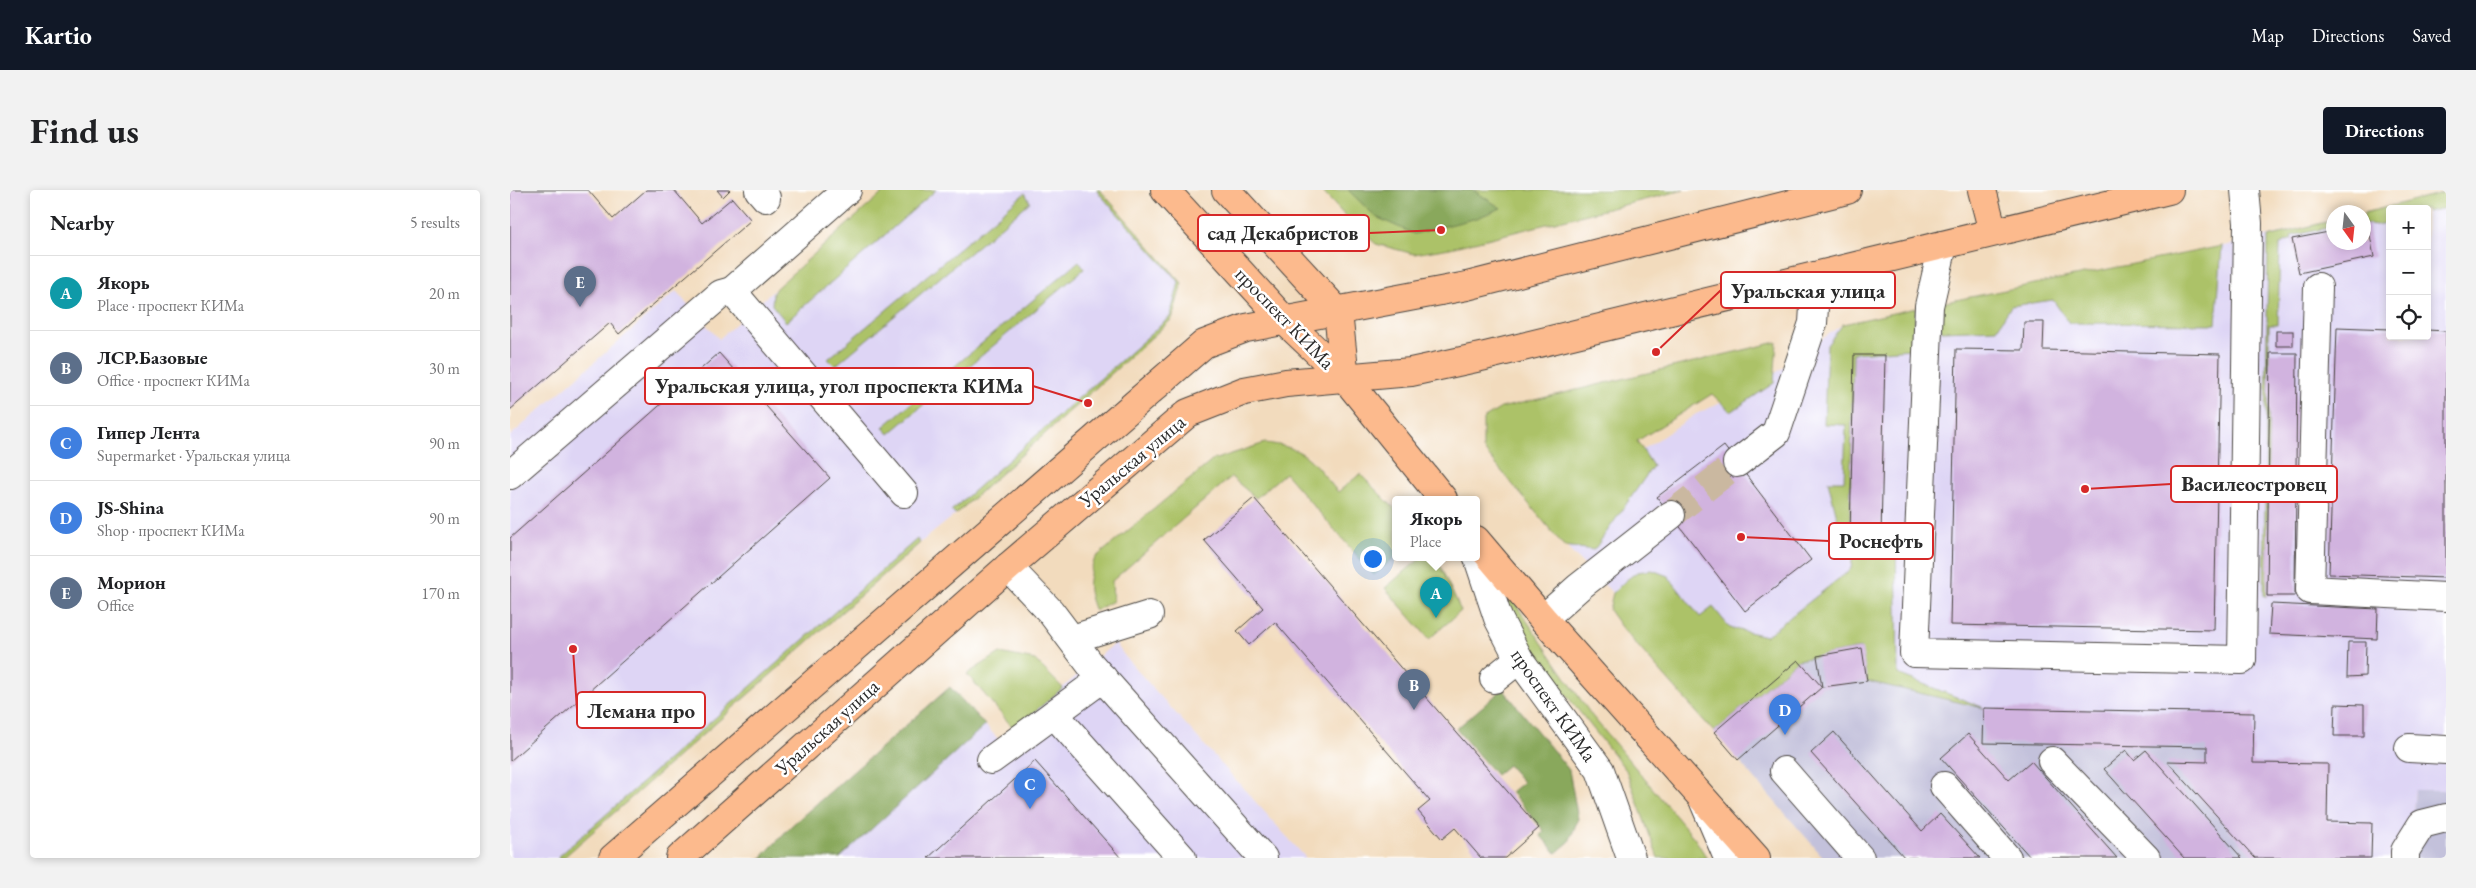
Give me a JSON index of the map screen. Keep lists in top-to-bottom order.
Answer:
{
  "streets": {
    "main road": ["проспект КИМа", "Уральская улица"]
  },
  "crossings": [
    ["проспект КИМа", "Уральская улица"]
  ],
  "places": [
    "сад Декабристов",
    "Уральская улица",
    "Уральская улица, угол проспекта КИМа",
    "Василеостровец",
    "Роснефть",
    "Лемана про"
  ],
  "north": "bottom",
  "page": {
    "header": "Kartio",
    "nav": ["Map", "Directions", "Saved"],
    "buttons": "Directions",
    "title": "Find us",
    "heading": ["Nearby", "5 results"],
    "map_buttons": ["+", "−"],
    "list": [
      {
        "mark": "A",
        "name": "Якорь",
        "note": "Place · проспект КИМа",
        "value": "20 m"
      },
      {
        "mark": "B",
        "name": "ЛСР.Базовые",
        "note": "Office · проспект КИМа",
        "value": "30 m"
      },
      {
        "mark": "C",
        "name": "Гипер Лента",
        "note": "Supermarket · Уральская улица",
        "value": "90 m"
      },
      {
        "mark": "D",
        "name": "JS-Shina",
        "note": "Shop · проспект КИМа",
        "value": "90 m"
      },
      {
        "mark": "E",
        "name": "Морион",
        "note": "Office",
        "value": "170 m"
      }
    ],
    "pins": [
      "E",
      "A",
      "B",
      "D",
      "C"
    ],
    "popup": ["Якорь", "Place"]
  }
}
